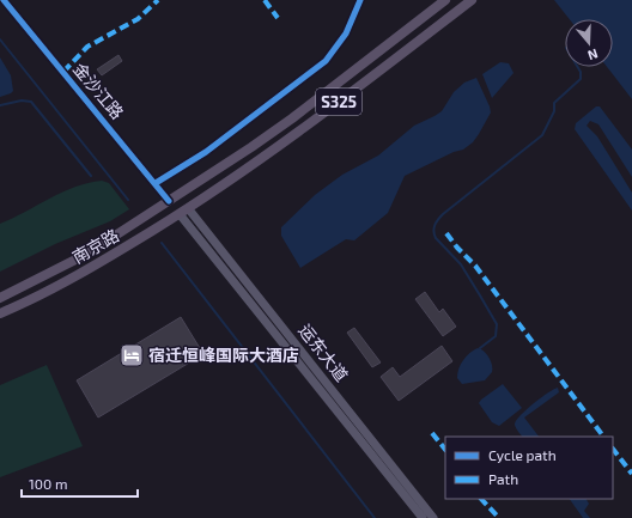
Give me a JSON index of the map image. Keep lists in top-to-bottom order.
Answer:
{
  "streets": {
    "main road": ["S325", "南京路", "运东大道"],
    "street": ["金沙江路"]
  },
  "crossings": [
    ["金沙江路", "南京路"],
    ["南京路", "运东大道"]
  ],
  "places": {
    "hotel": ["宿迁恒峰国际大酒店"]
  },
  "legend": ["Cycle path", "Path"],
  "scale_bar": "100 m",
  "north": "bottom"
}
